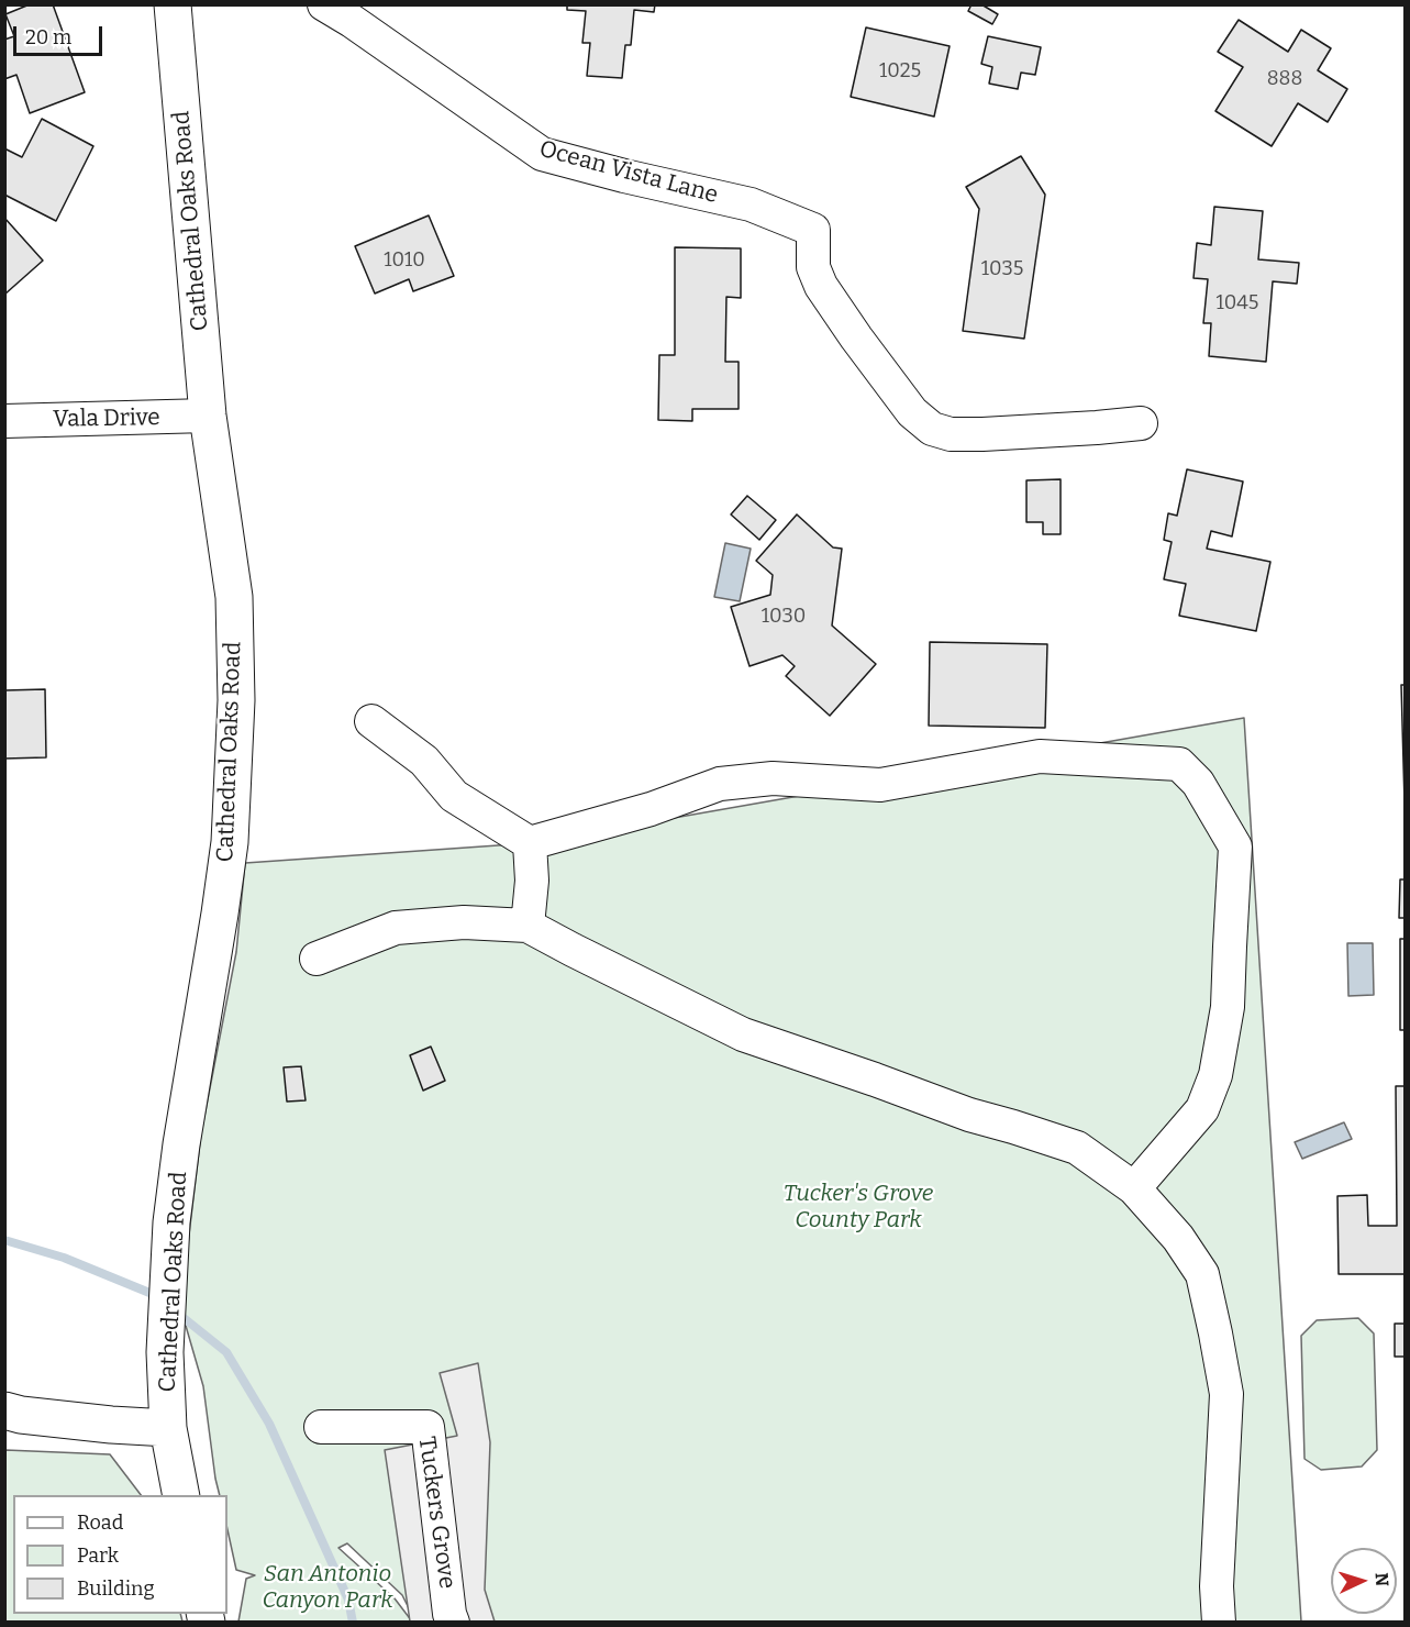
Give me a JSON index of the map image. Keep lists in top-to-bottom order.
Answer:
{
  "streets": {
    "main road": ["Cathedral Oaks Road"],
    "street": ["Ocean Vista Lane", "Vala Drive", "Tuckers Grove"]
  },
  "crossings": [
    ["Cathedral Oaks Road", "Vala Drive"]
  ],
  "parks": ["Tucker's Grove County Park", "San Antonio Canyon Park"],
  "house_numbers": [
    "1025",
    "888",
    "1010",
    "1035",
    "1045",
    "1030"
  ],
  "legend": ["Road", "Park", "Building"],
  "scale_bar": "20 m",
  "north": "right"
}
